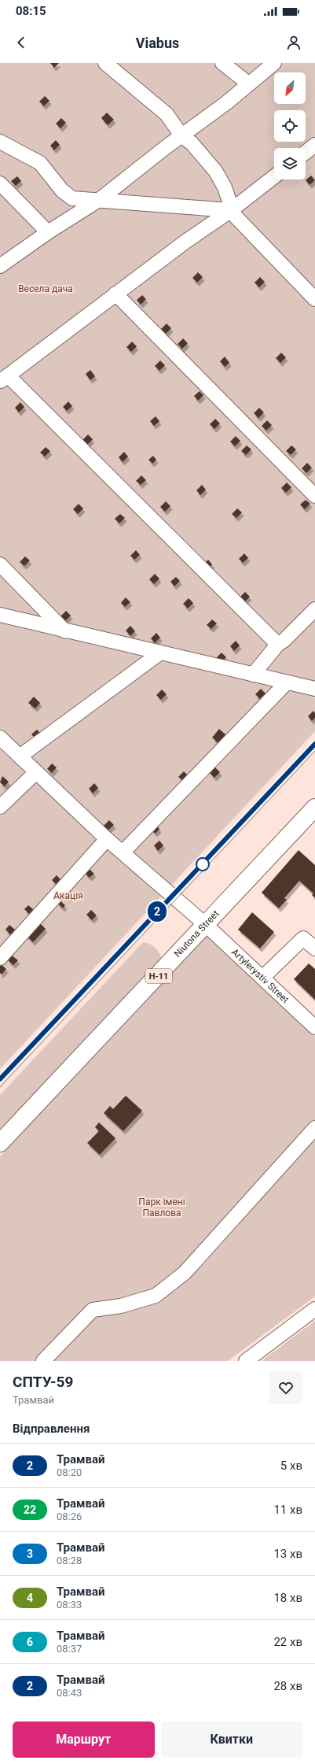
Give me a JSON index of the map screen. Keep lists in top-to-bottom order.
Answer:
{
  "streets": {
    "main road": ["Niutona Street", "Н-11"],
    "street": ["Artylerystiv Street"]
  },
  "crossings": [
    ["Niutona Street", "Artylerystiv Street"]
  ],
  "parks": ["Весела дача", "Акація", "Парк імені Павлова"],
  "lines": ["tram line 2"],
  "north": "bottom left",
  "page": {
    "status": "08:15",
    "header": "Viabus",
    "on_map": "2",
    "heading": [
      ["СПТУ-59", "Трамвай"],
      "Відправлення"
    ],
    "list": [
      {
        "mark": "2",
        "name": "Трамвай",
        "note": "08:20",
        "value": "5 хв"
      },
      {
        "mark": "22",
        "name": "Трамвай",
        "note": "08:26",
        "value": "11 хв"
      },
      {
        "mark": "3",
        "name": "Трамвай",
        "note": "08:28",
        "value": "13 хв"
      },
      {
        "mark": "4",
        "name": "Трамвай",
        "note": "08:33",
        "value": "18 хв"
      },
      {
        "mark": "6",
        "name": "Трамвай",
        "note": "08:37",
        "value": "22 хв"
      },
      {
        "mark": "2",
        "name": "Трамвай",
        "note": "08:43",
        "value": "28 хв"
      }
    ],
    "buttons": ["Маршрут", "Квитки"]
  }
}
